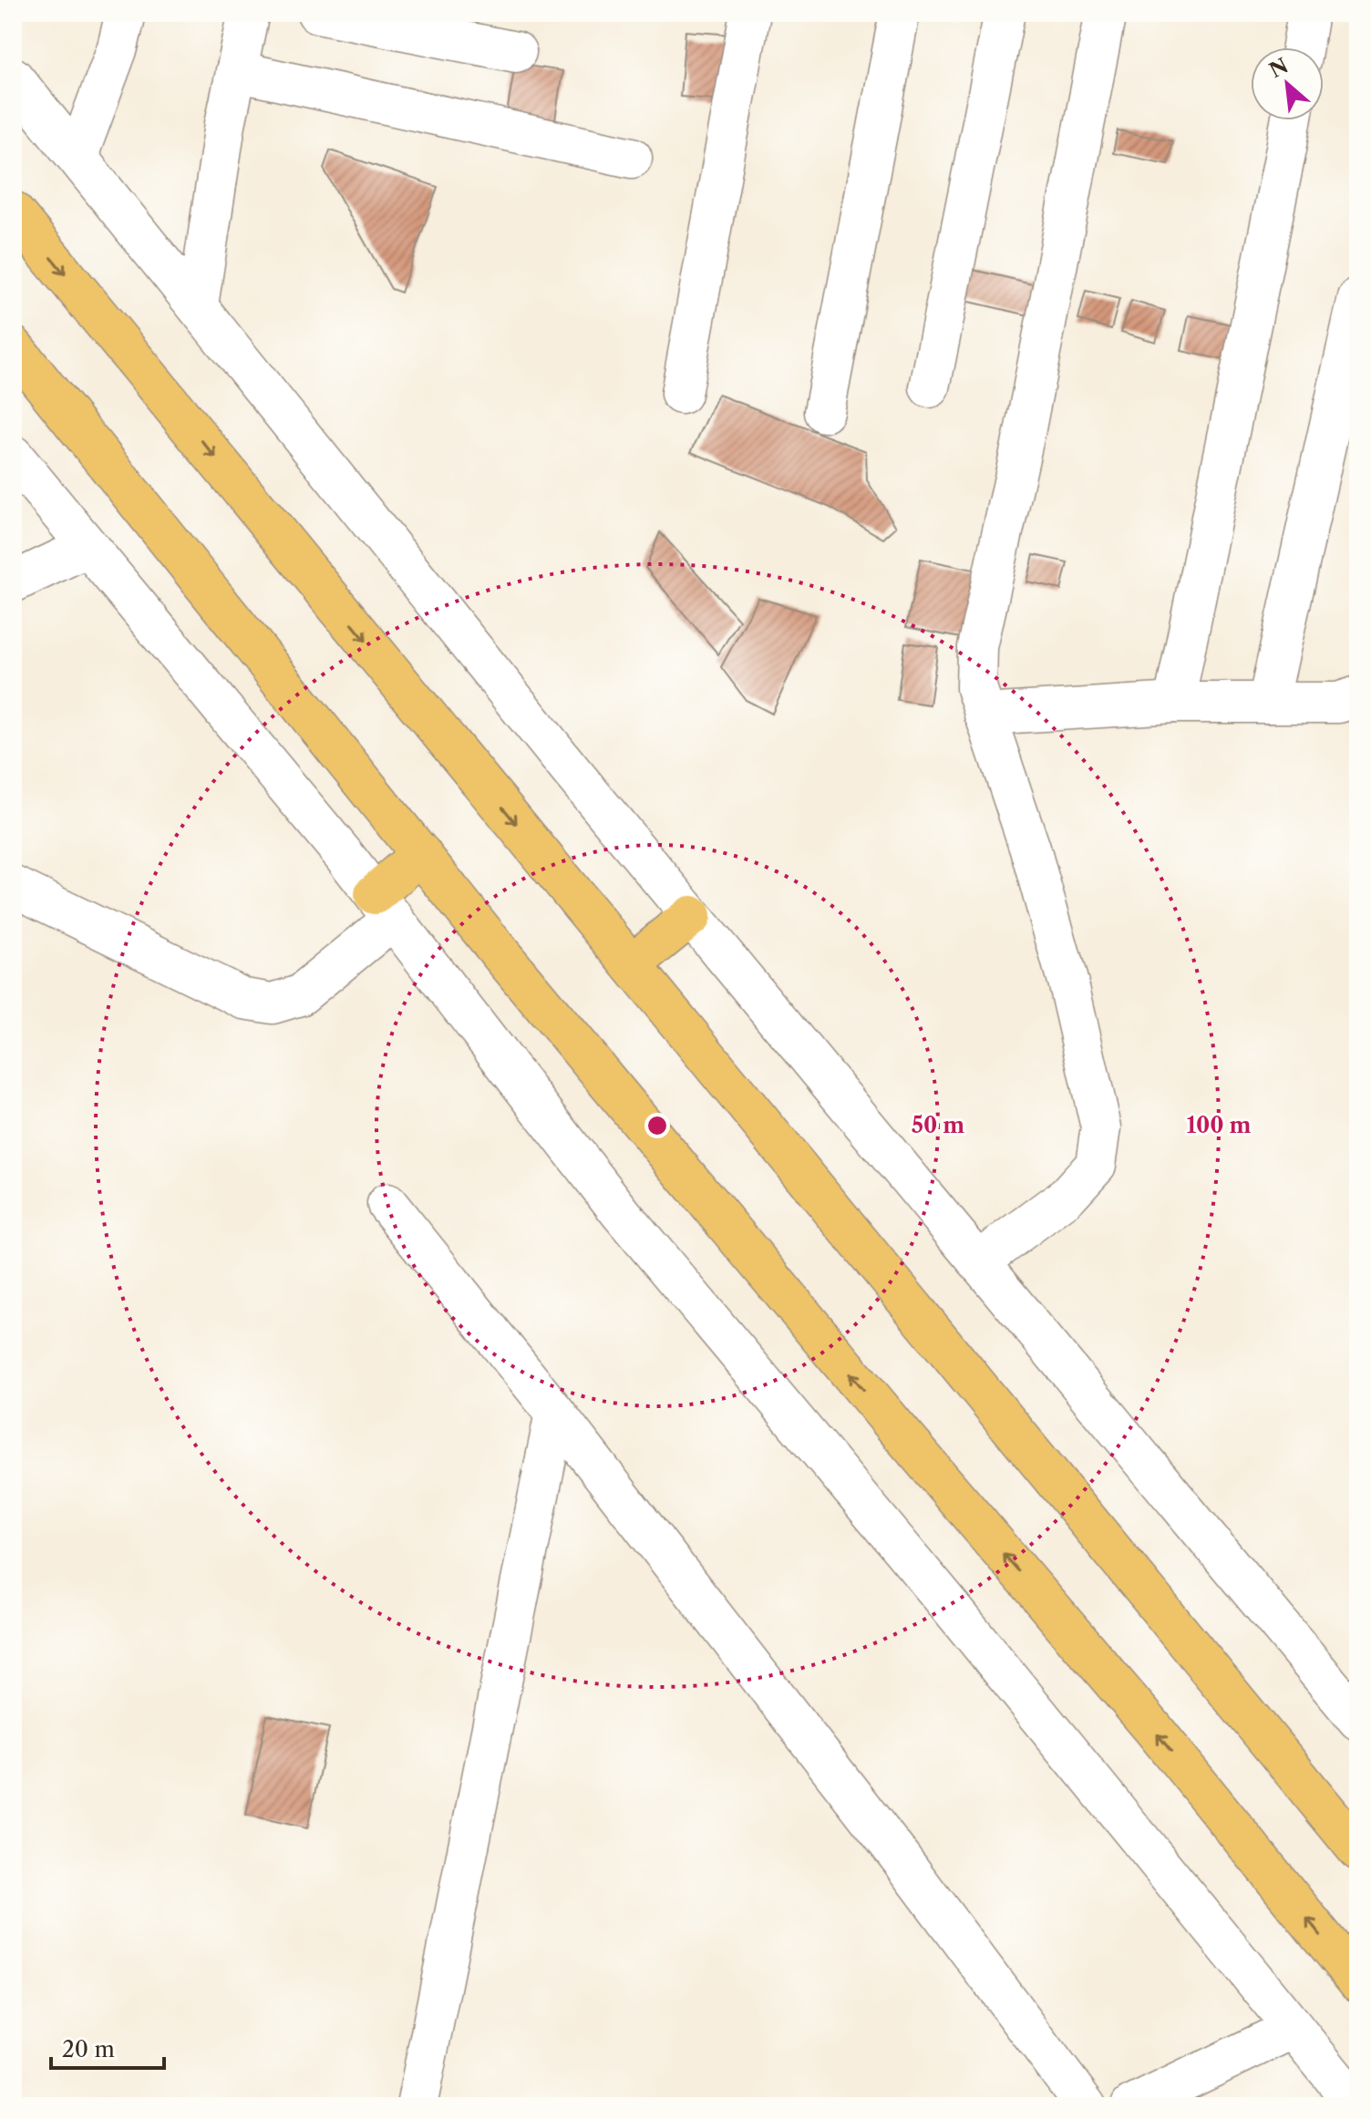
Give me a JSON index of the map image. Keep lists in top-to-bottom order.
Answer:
{
  "scale_bar": "20 m",
  "north": "top left",
  "rings": ["50 m", "100 m"]
}
